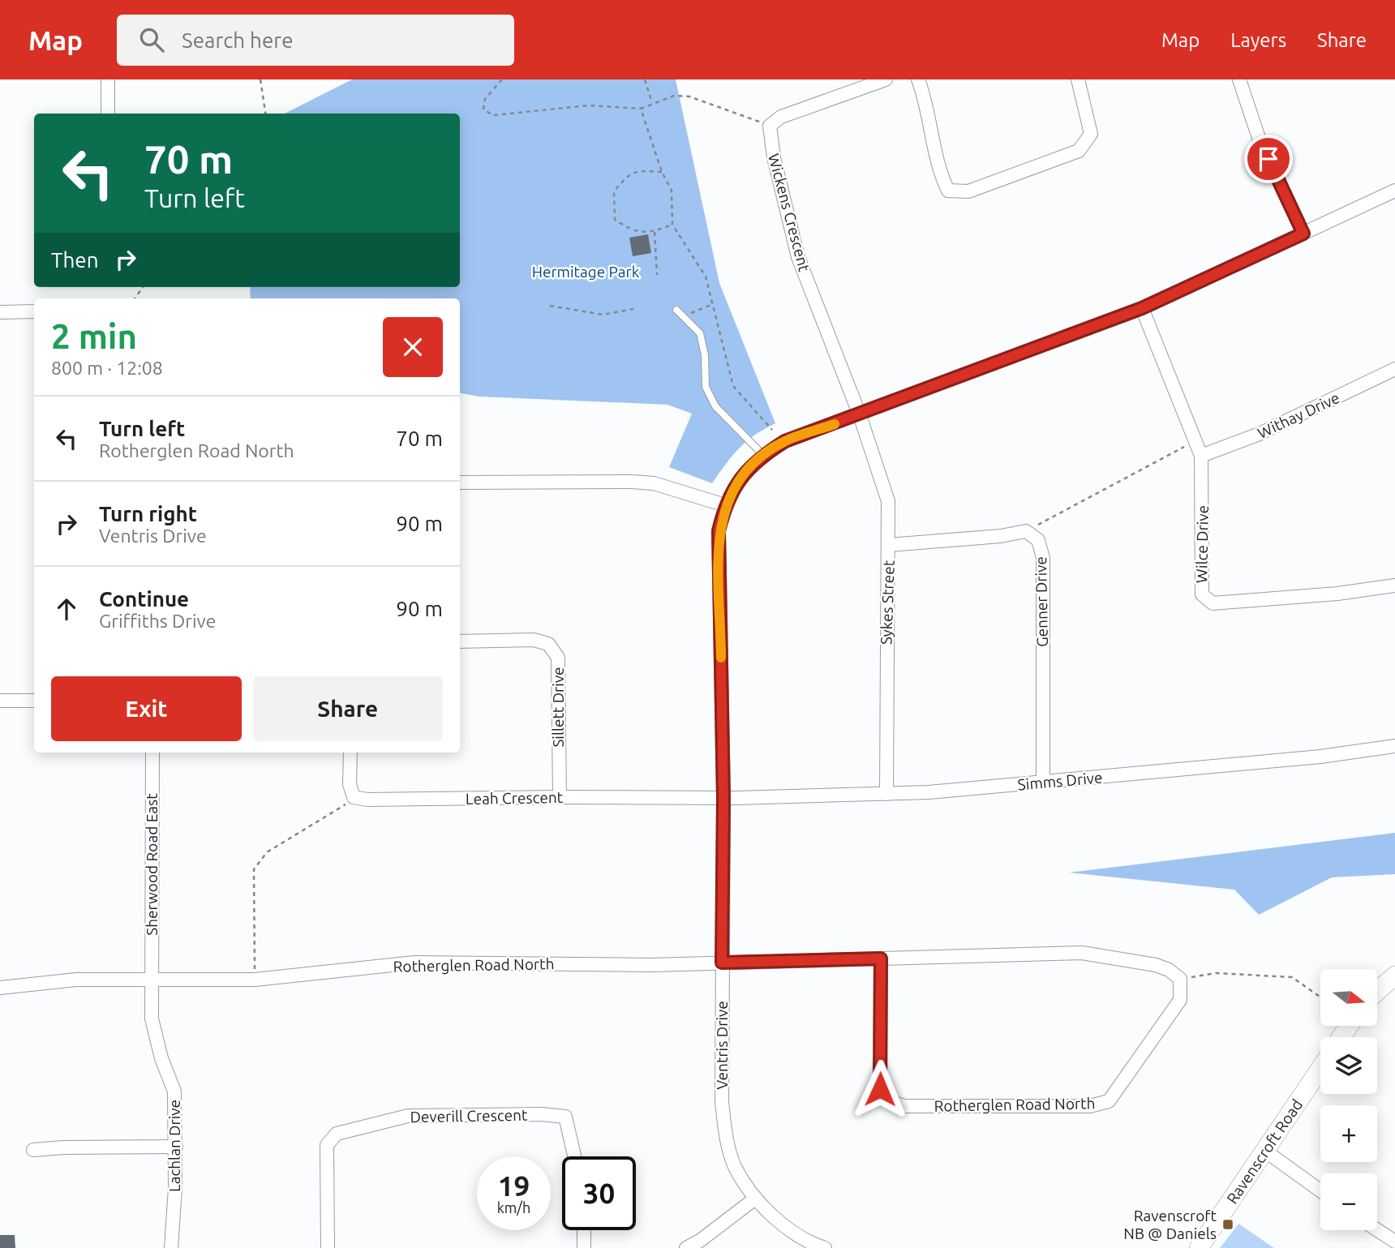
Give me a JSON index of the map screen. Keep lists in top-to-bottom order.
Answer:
{
  "streets": {
    "street": [
      "Wickens Crescent",
      "Withay Drive",
      "Wilce Drive",
      "Genner Drive",
      "Sykes Street",
      "Sillett Drive",
      "Simms Drive",
      "Leah Crescent",
      "Sherwood Road East",
      "Rotherglen Road North",
      "Ventris Drive",
      "Deverill Crescent",
      "Lachlan Drive",
      "Ravenscroft Road"
    ]
  },
  "crossings": [
    ["Wickens Crescent", "Sykes Street"],
    ["Wickens Crescent", "Ventris Drive"],
    ["Withay Drive", "Wilce Drive"],
    ["Wilce Drive", "Ventris Drive"],
    ["Genner Drive", "Simms Drive"],
    ["Sykes Street", "Simms Drive"],
    ["Sykes Street", "Ventris Drive"],
    ["Sillett Drive", "Leah Crescent"],
    ["Simms Drive", "Leah Crescent"],
    ["Simms Drive", "Ventris Drive"],
    ["Leah Crescent", "Ventris Drive"],
    ["Sherwood Road East", "Rotherglen Road North"],
    ["Sherwood Road East", "Lachlan Drive"],
    ["Rotherglen Road North", "Ventris Drive"],
    ["Rotherglen Road North", "Lachlan Drive"]
  ],
  "parks": ["Hermitage Park"],
  "places": {
    "transit": ["Ravenscroft NB @ Daniels"]
  },
  "north": "right",
  "page": {
    "header": "Map",
    "search": "Search here",
    "nav": ["Map", "Layers", "Share"],
    "turn": ["70 m", "Turn left"],
    "then": "Then",
    "heading": ["2 min", "800 m · 12:08"],
    "list": [
      {
        "name": "Turn left",
        "note": "Rotherglen Road North",
        "value": "70 m"
      },
      {
        "name": "Turn right",
        "note": "Ventris Drive",
        "value": "90 m"
      },
      {
        "name": "Continue",
        "note": "Griffiths Drive",
        "value": "90 m"
      }
    ],
    "buttons": ["Exit", "Share"],
    "map_buttons": ["+", "−"],
    "speed": "19 km/h",
    "limit": "30"
  }
}
